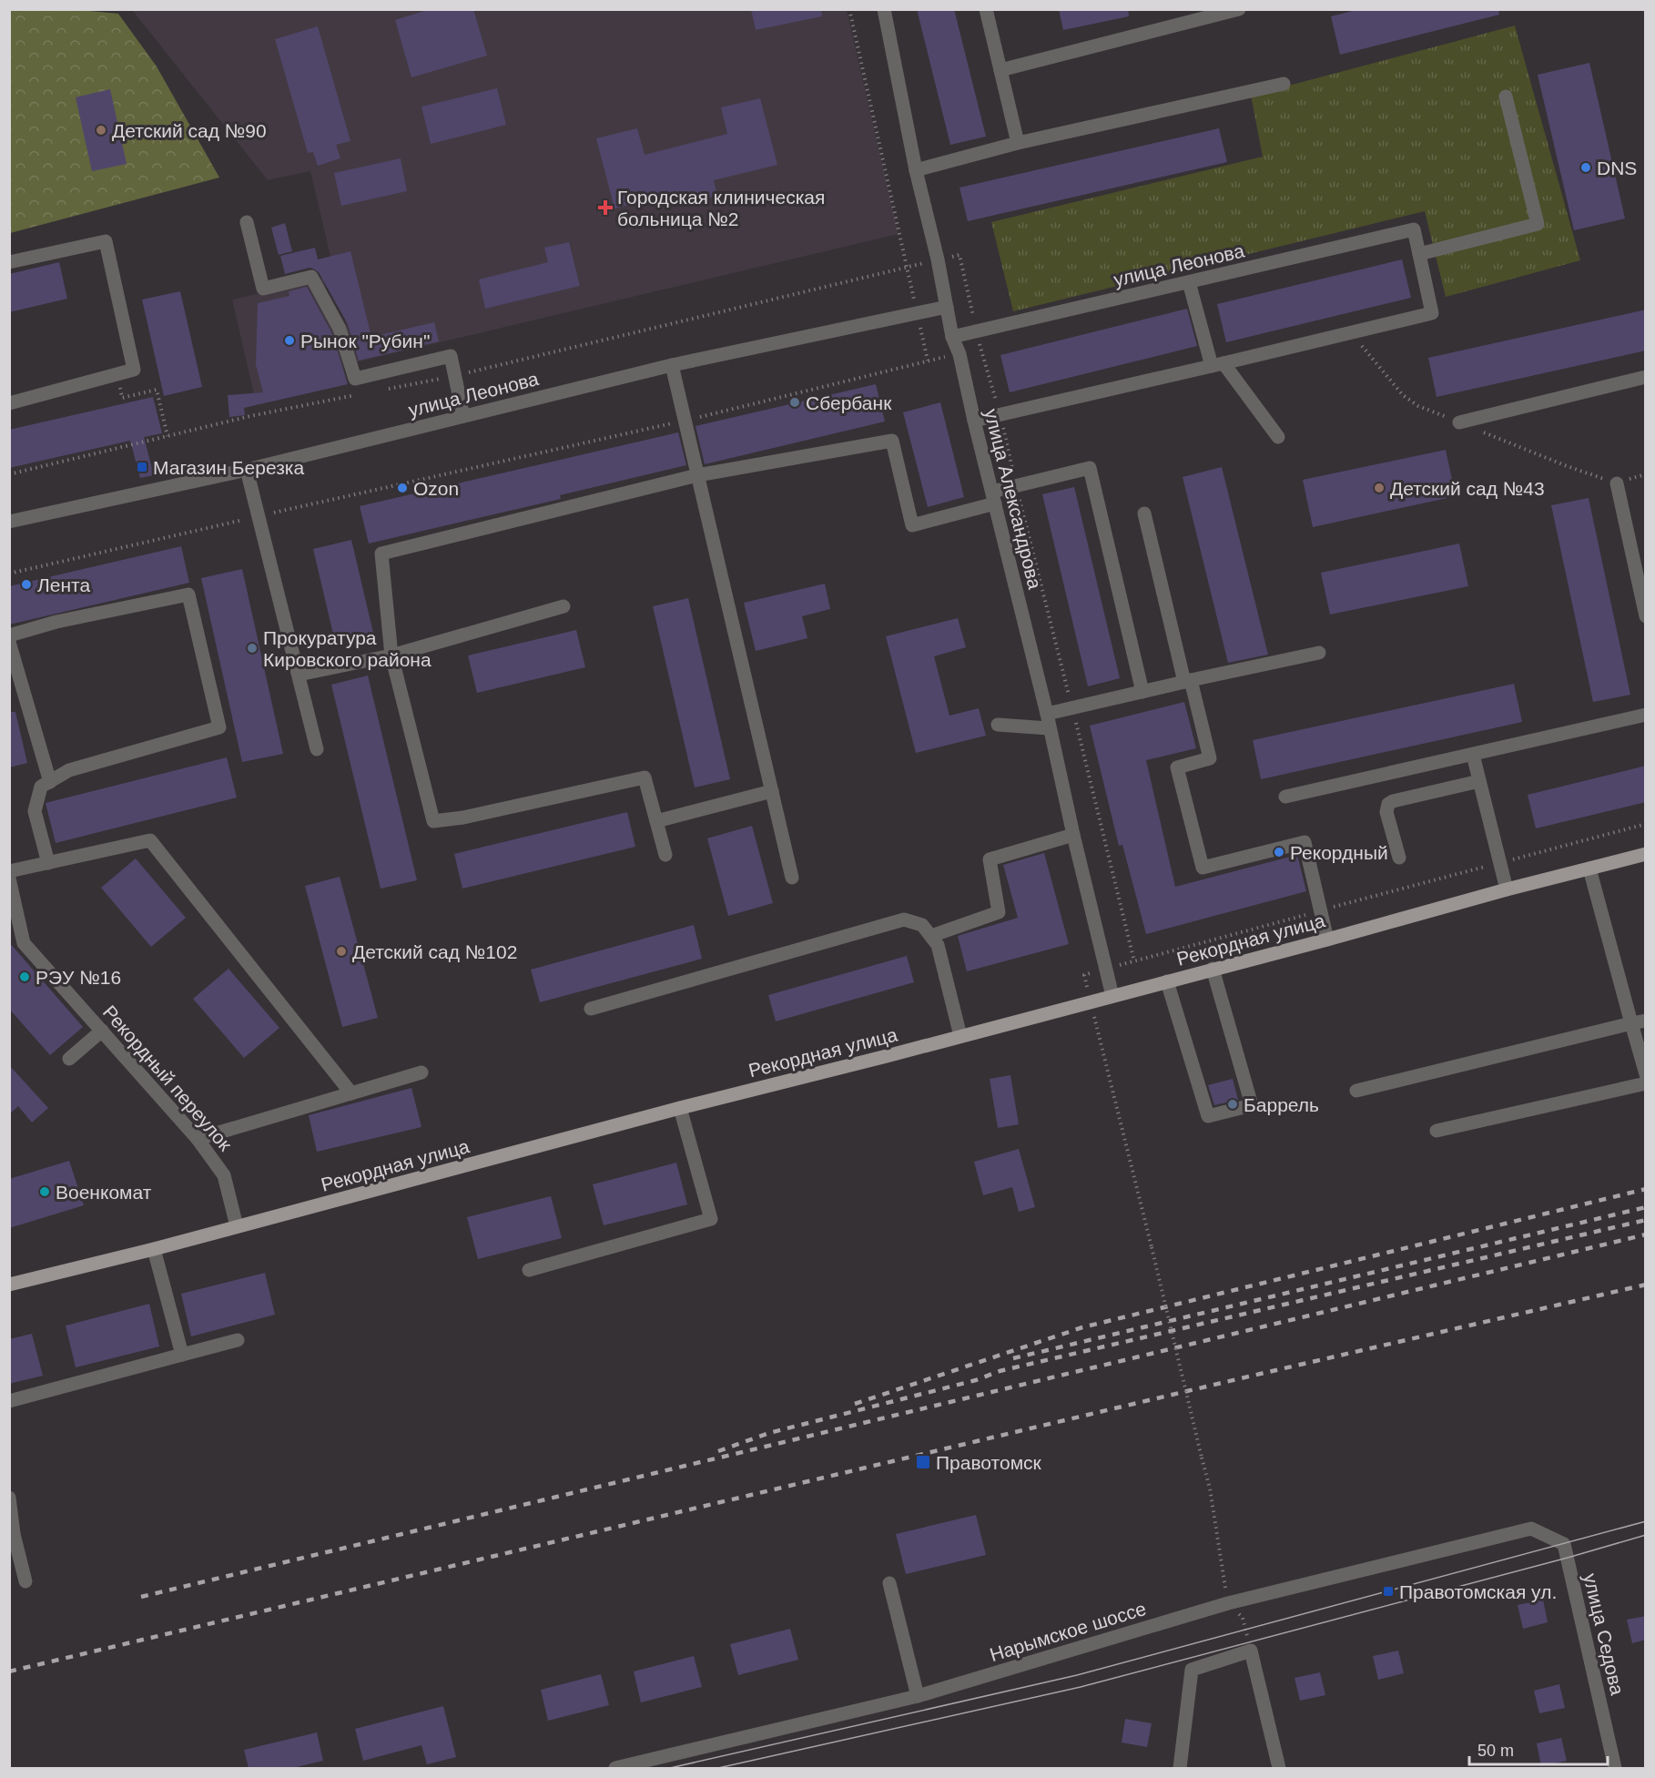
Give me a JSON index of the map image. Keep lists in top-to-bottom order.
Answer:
{
  "streets": {
    "main road": ["Рекордная улица"],
    "street": [
      "улица Леонова",
      "улица Александрова",
      "Рекордный переулок",
      "Нарымское шоссе",
      "улица Седова"
    ]
  },
  "crossings": [
    ["улица Леонова", "улица Александрова"],
    ["улица Александрова", "Рекордная улица"],
    ["Рекордная улица", "Рекордный переулок"],
    ["Нарымское шоссе", "улица Седова"]
  ],
  "places": {
    "other": [
      "Детский сад №90",
      "DNS",
      "Рынок \"Рубин\"",
      "Сбербанк",
      "Ozon",
      "Детский сад №43",
      "Лента",
      "Прокуратура Кировского района",
      "Рекордный",
      "Детский сад №102",
      "РЭУ №16",
      "Баррель",
      "Военкомат"
    ],
    "health": ["Городская клиническая больница №2"],
    "transit": ["Магазин Березка", "Правотомск", "Правотомская ул."]
  },
  "scale_bar": "50 m"
}
